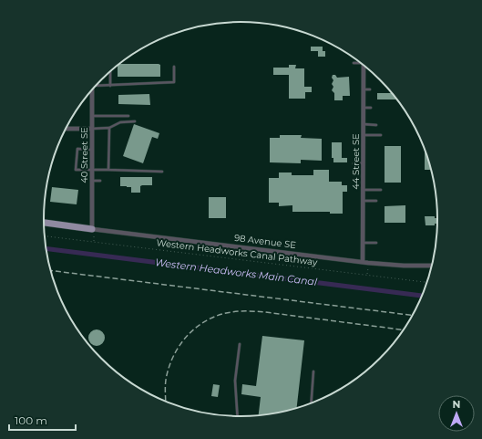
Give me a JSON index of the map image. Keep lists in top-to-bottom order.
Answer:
{
  "streets": {
    "street": ["40 Street SE", "44 Street SE", "98 Avenue SE"],
    "path": ["Western Headworks Canal Pathway"]
  },
  "crossings": [
    ["40 Street SE", "98 Avenue SE"],
    ["44 Street SE", "98 Avenue SE"]
  ],
  "water": ["Western Headworks Main Canal"],
  "scale_bar": "100 m",
  "north": "top"
}
